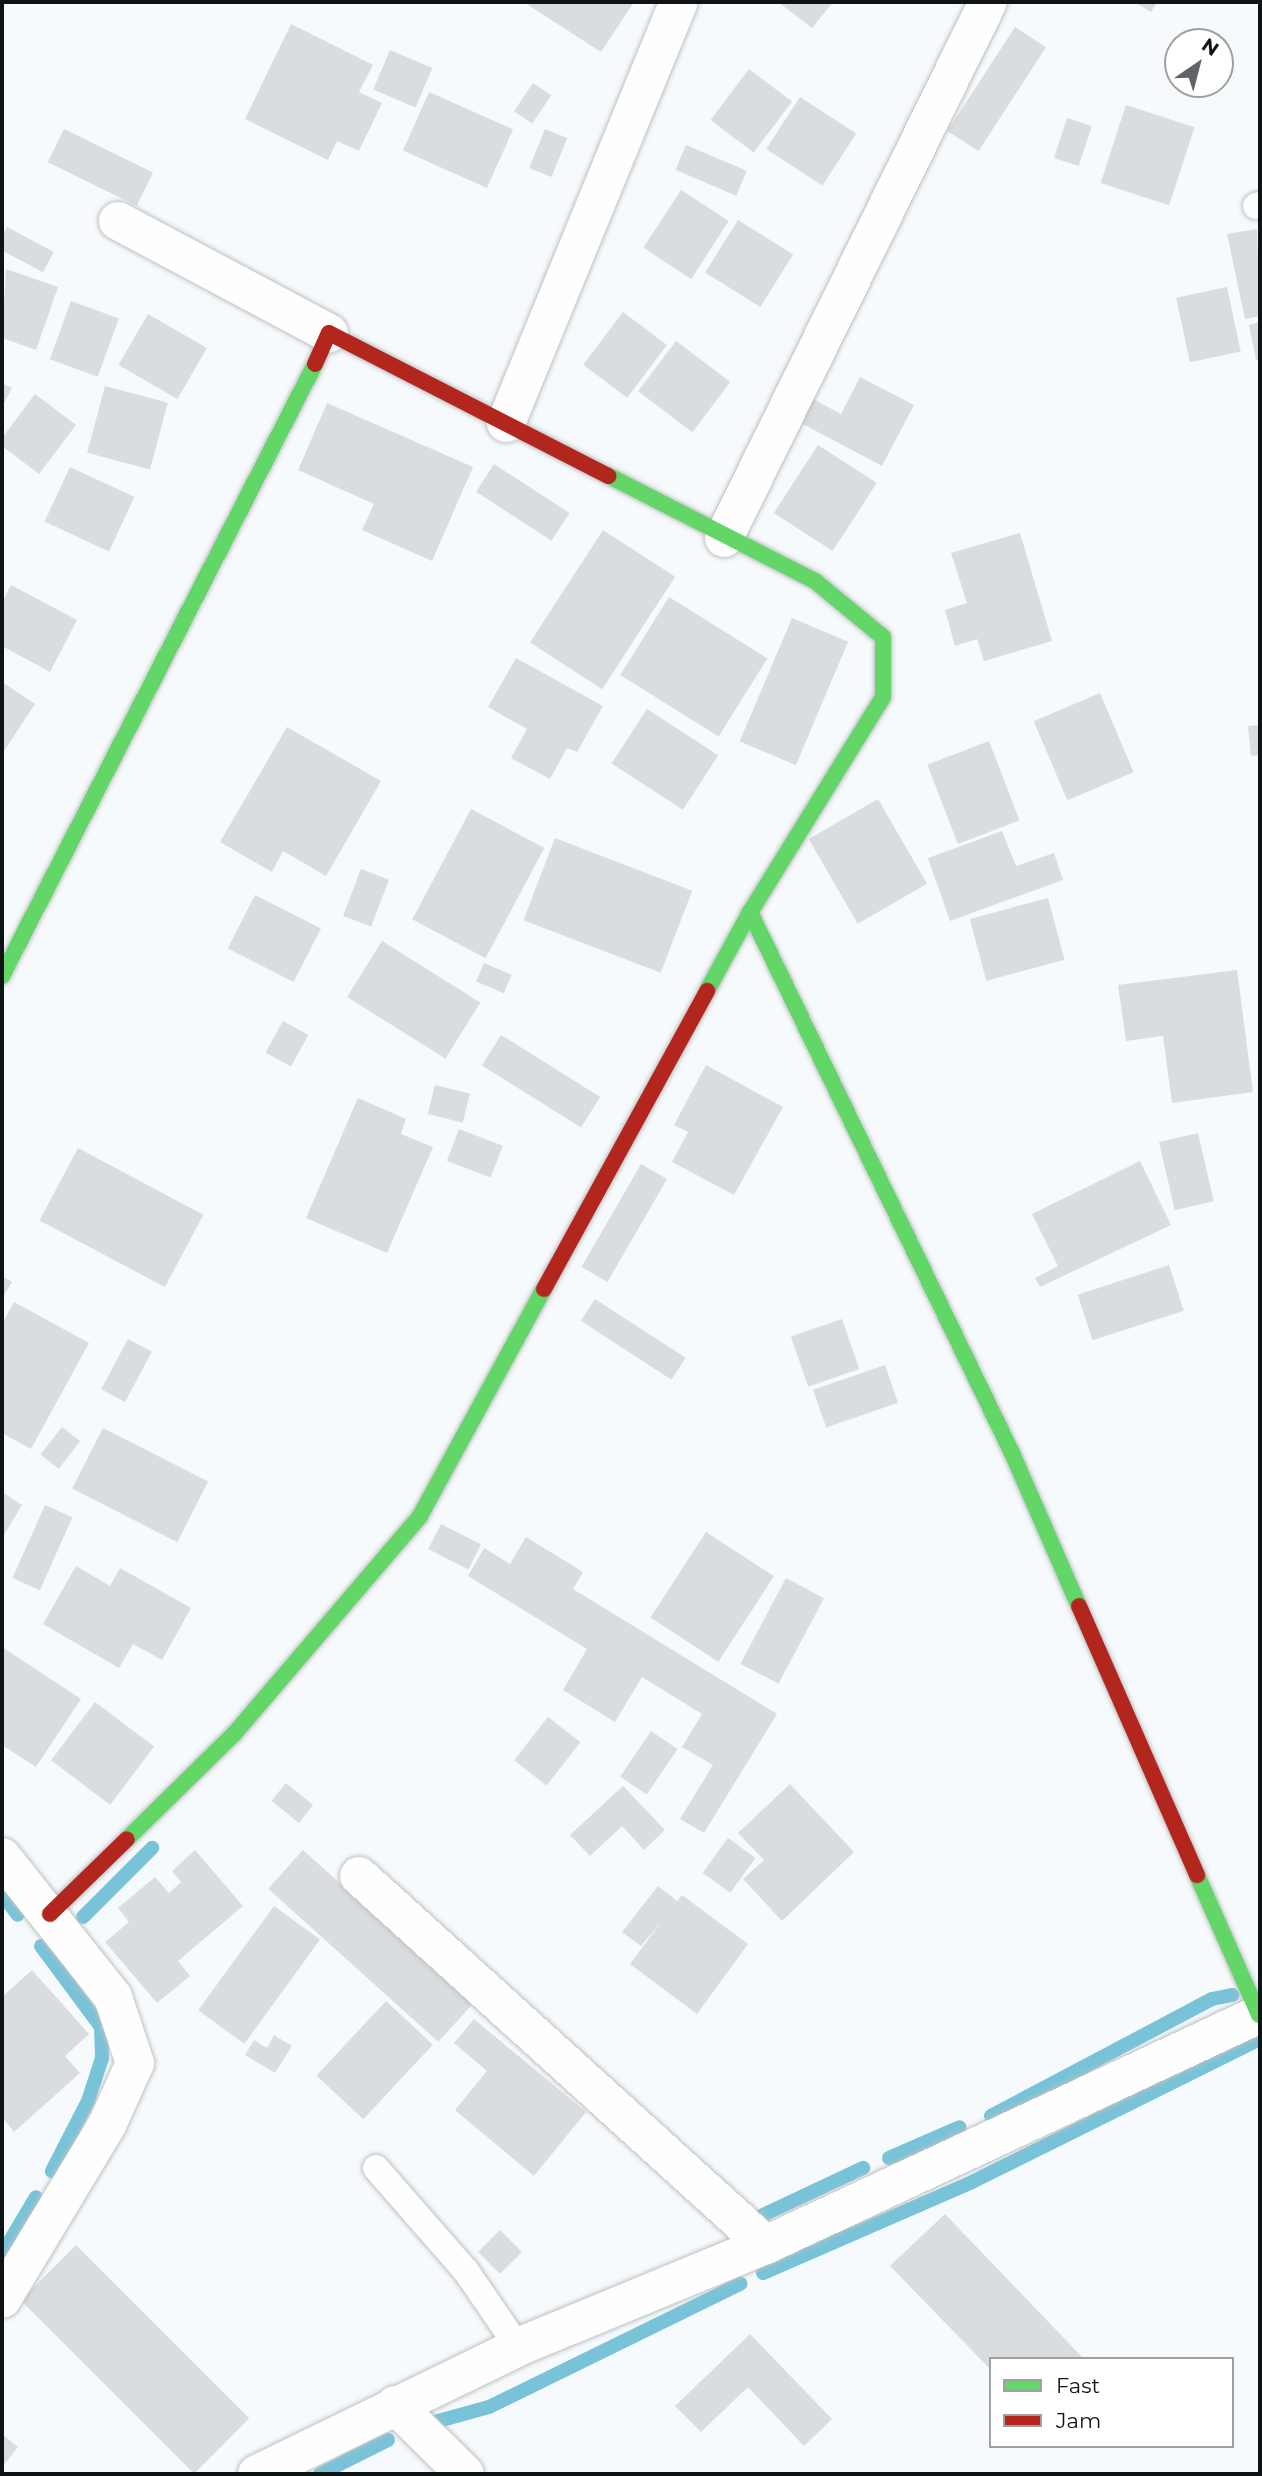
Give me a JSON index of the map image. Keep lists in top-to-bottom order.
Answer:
{
  "legend": ["Fast", "Jam"],
  "north": "top right"
}
